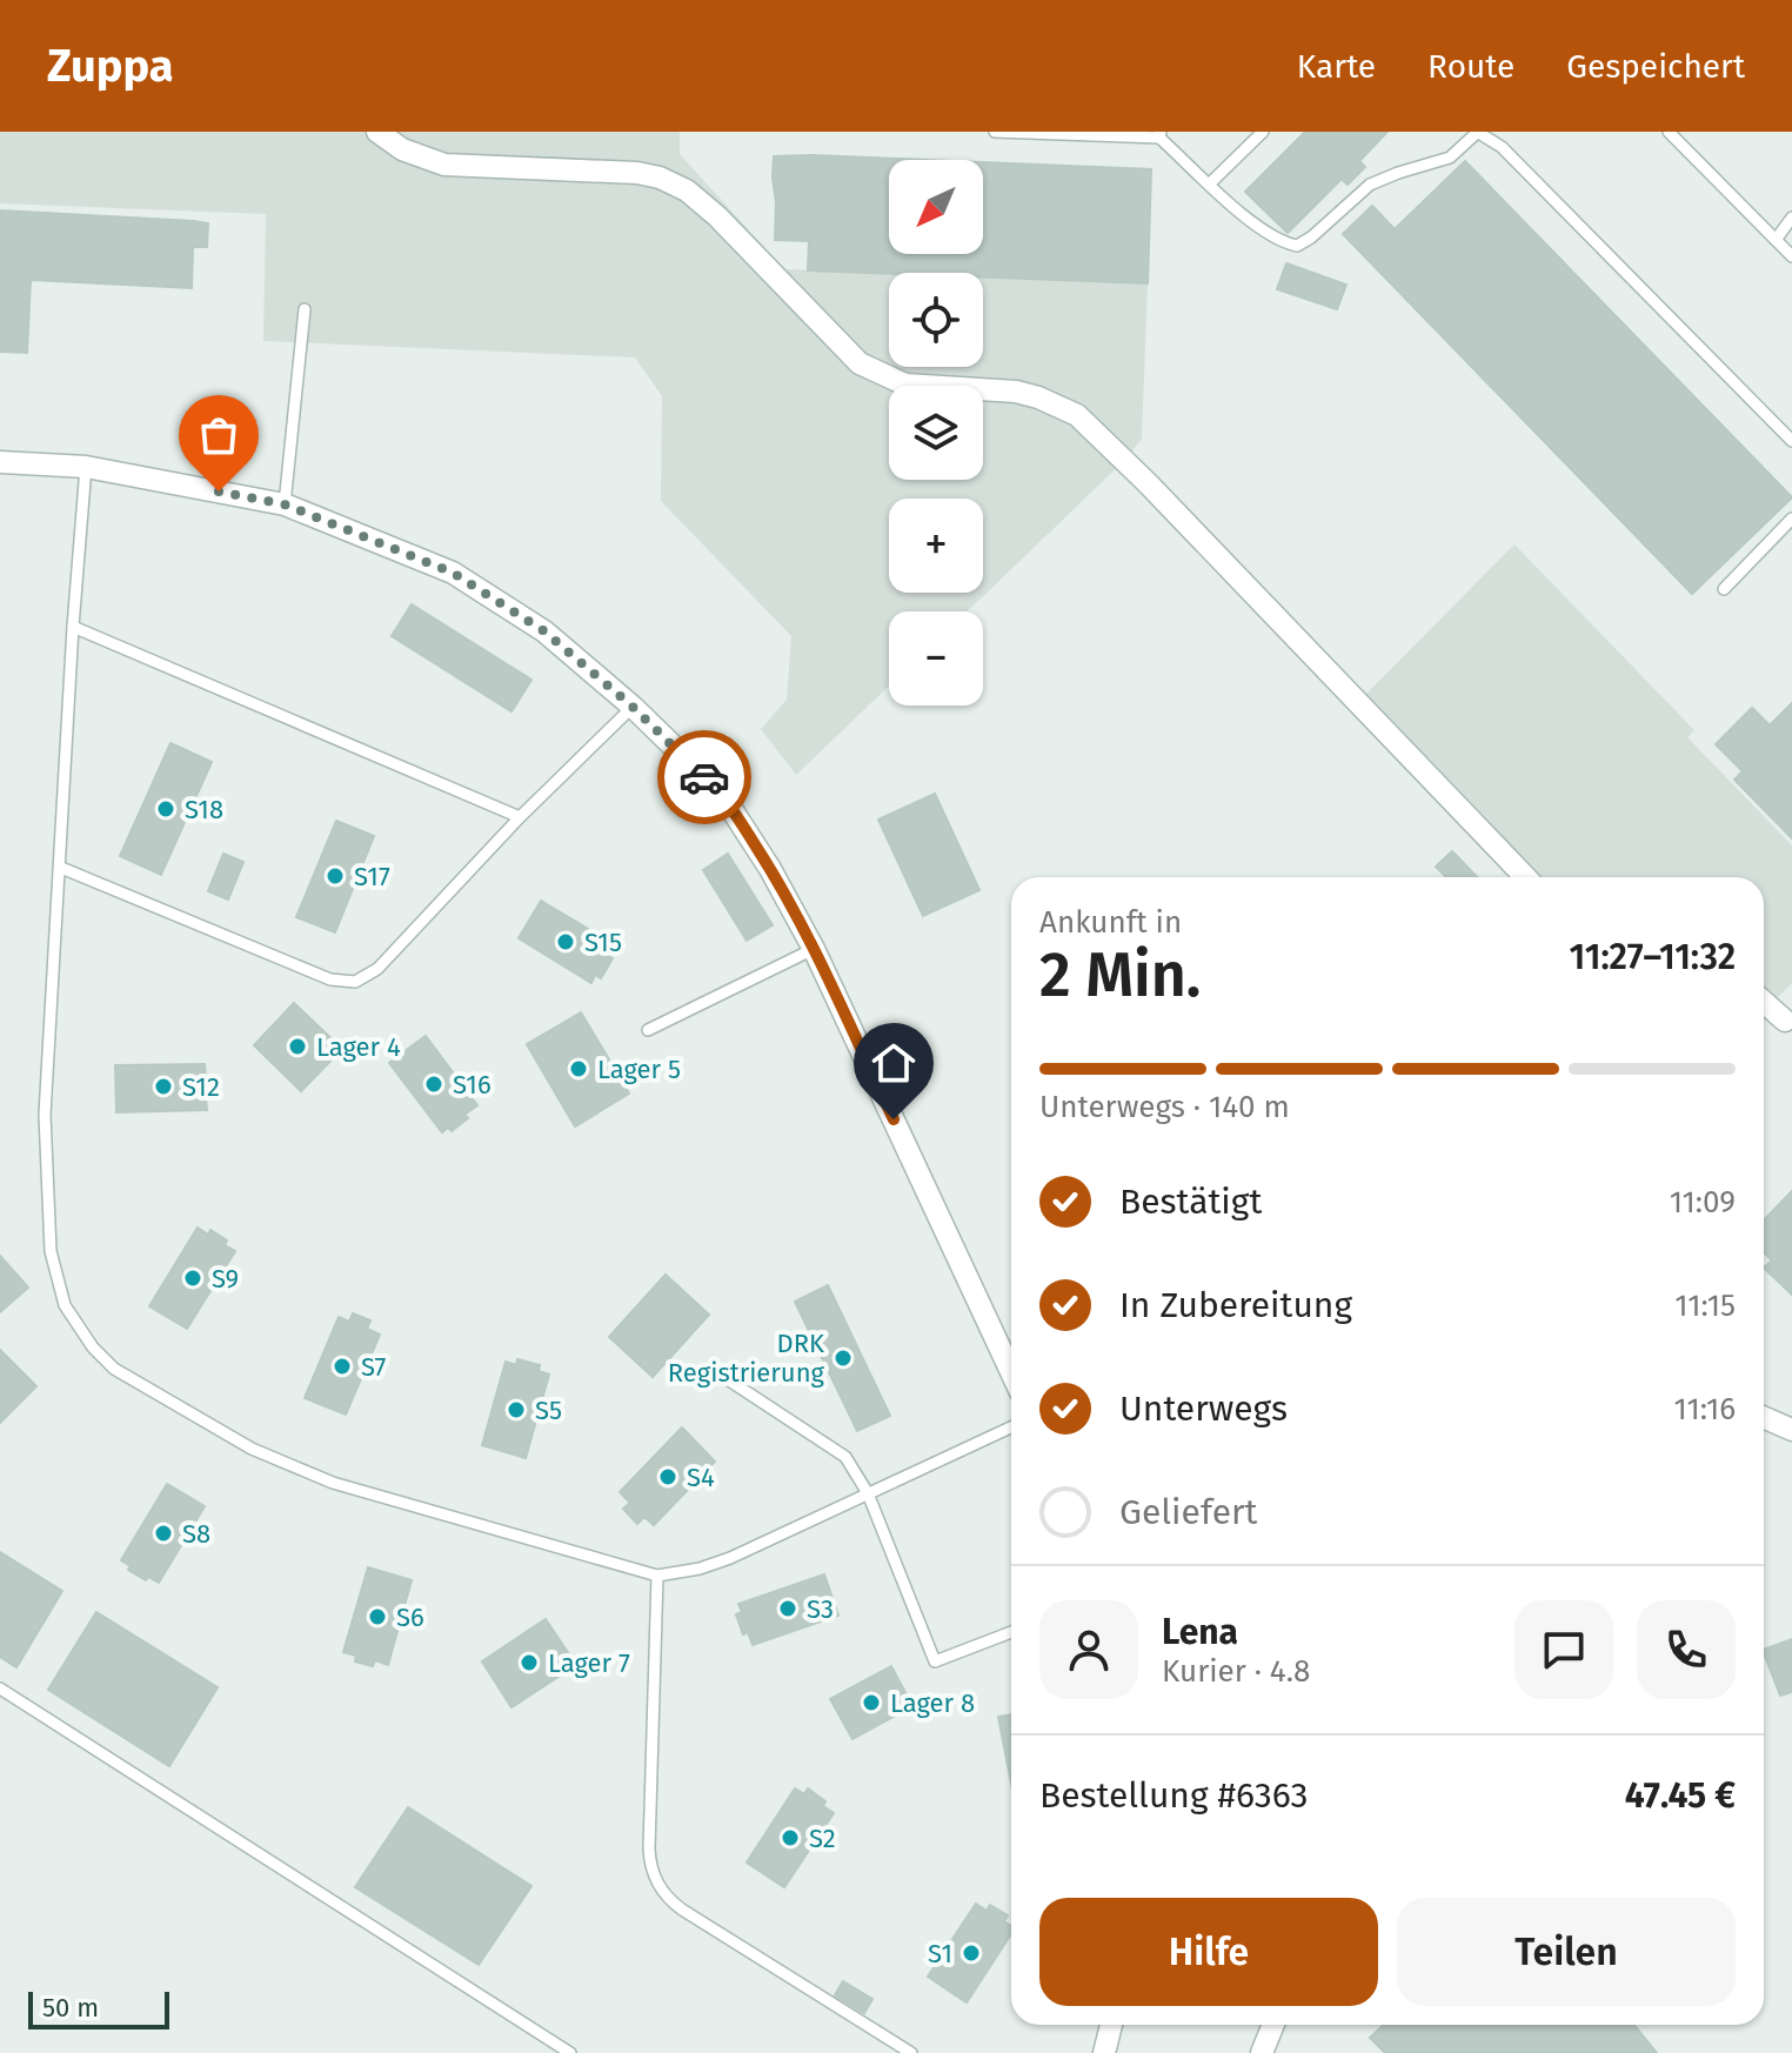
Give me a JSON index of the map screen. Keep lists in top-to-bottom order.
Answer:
{
  "places": [
    "S18",
    "S17",
    "S15",
    "Lager 4",
    "Lager 5",
    "S16",
    "S12",
    "S9",
    "DRK Registrierung",
    "S7",
    "S5",
    "S4",
    "S8",
    "S3",
    "S6",
    "Lager 7",
    "Lager 8",
    "S2",
    "S1"
  ],
  "scale_bar": "50 m",
  "north": "bottom left",
  "page": {
    "header": "Zuppa",
    "nav": ["Karte", "Route", "Gespeichert"],
    "map_buttons": ["+", "−"],
    "heading": ["2 Min.", "Ankunft in", "11:27–11:32"],
    "panel": [
      "Lena",
      "Kurier · 4.8",
      "Bestellung #6363",
      "47.45 €"
    ],
    "bar": "Unterwegs · 140 m",
    "list": [
      ["Bestätigt", "11:09"],
      ["In Zubereitung", "11:15"],
      ["Unterwegs", "11:16"],
      "Geliefert"
    ],
    "buttons": ["Hilfe", "Teilen"],
    "scale": "50 m"
  }
}
